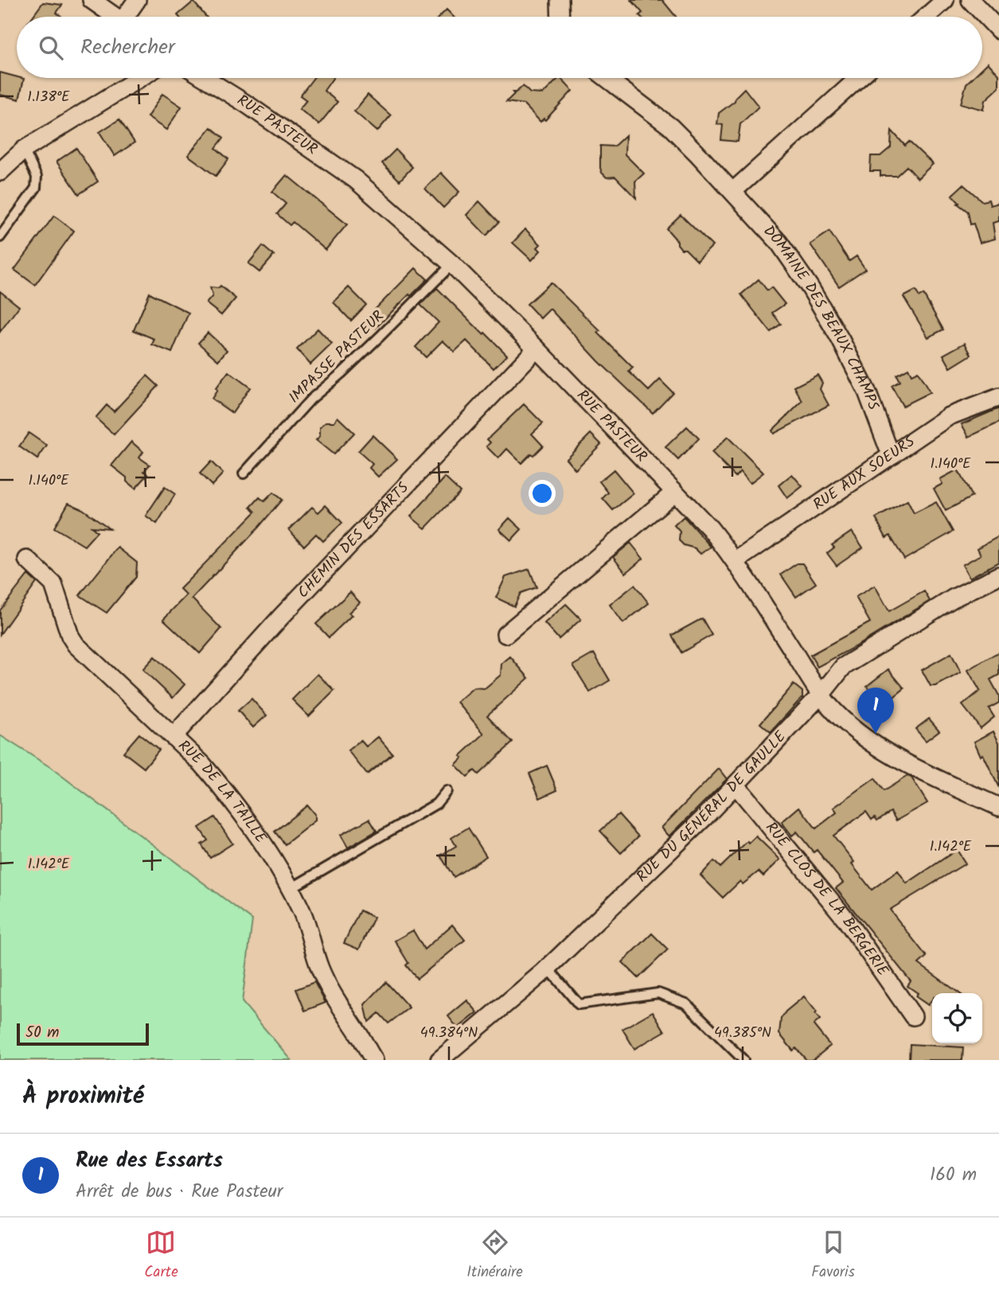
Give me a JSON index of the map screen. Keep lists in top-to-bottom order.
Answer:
{
  "streets": {
    "street": [
      "RUE PASTEUR",
      "DOMAINE DES BEAUX CHAMPS",
      "RUE AUX SOEURS",
      "CHEMIN DES ESSARTS",
      "RUE DE LA TAILLE",
      "RUE DU GÉNÉRAL DE GAULLE",
      "RUE CLOS DE LA BERGERIE"
    ],
    "lane": ["IMPASSE PASTEUR"]
  },
  "crossings": [
    ["RUE PASTEUR", "IMPASSE PASTEUR"],
    ["RUE PASTEUR", "RUE AUX SOEURS"],
    ["RUE PASTEUR", "CHEMIN DES ESSARTS"],
    ["RUE PASTEUR", "RUE DU GÉNÉRAL DE GAULLE"],
    ["DOMAINE DES BEAUX CHAMPS", "RUE AUX SOEURS"],
    ["CHEMIN DES ESSARTS", "RUE DE LA TAILLE"],
    ["RUE DU GÉNÉRAL DE GAULLE", "RUE CLOS DE LA BERGERIE"]
  ],
  "scale_bar": "50 m",
  "page": {
    "search": "Rechercher",
    "pins": "1",
    "scale": "50 m",
    "heading": "À proximité",
    "list": [
      {
        "mark": "1",
        "name": "Rue des Essarts",
        "note": "Arrêt de bus · Rue Pasteur",
        "value": "160 m"
      }
    ],
    "nav": ["Carte", "Itinéraire", "Favoris"]
  },
  "coordinates": [
    "1.138°E",
    "1.140°E",
    "1.142°E",
    "49.384°N",
    "49.385°N"
  ]
}
